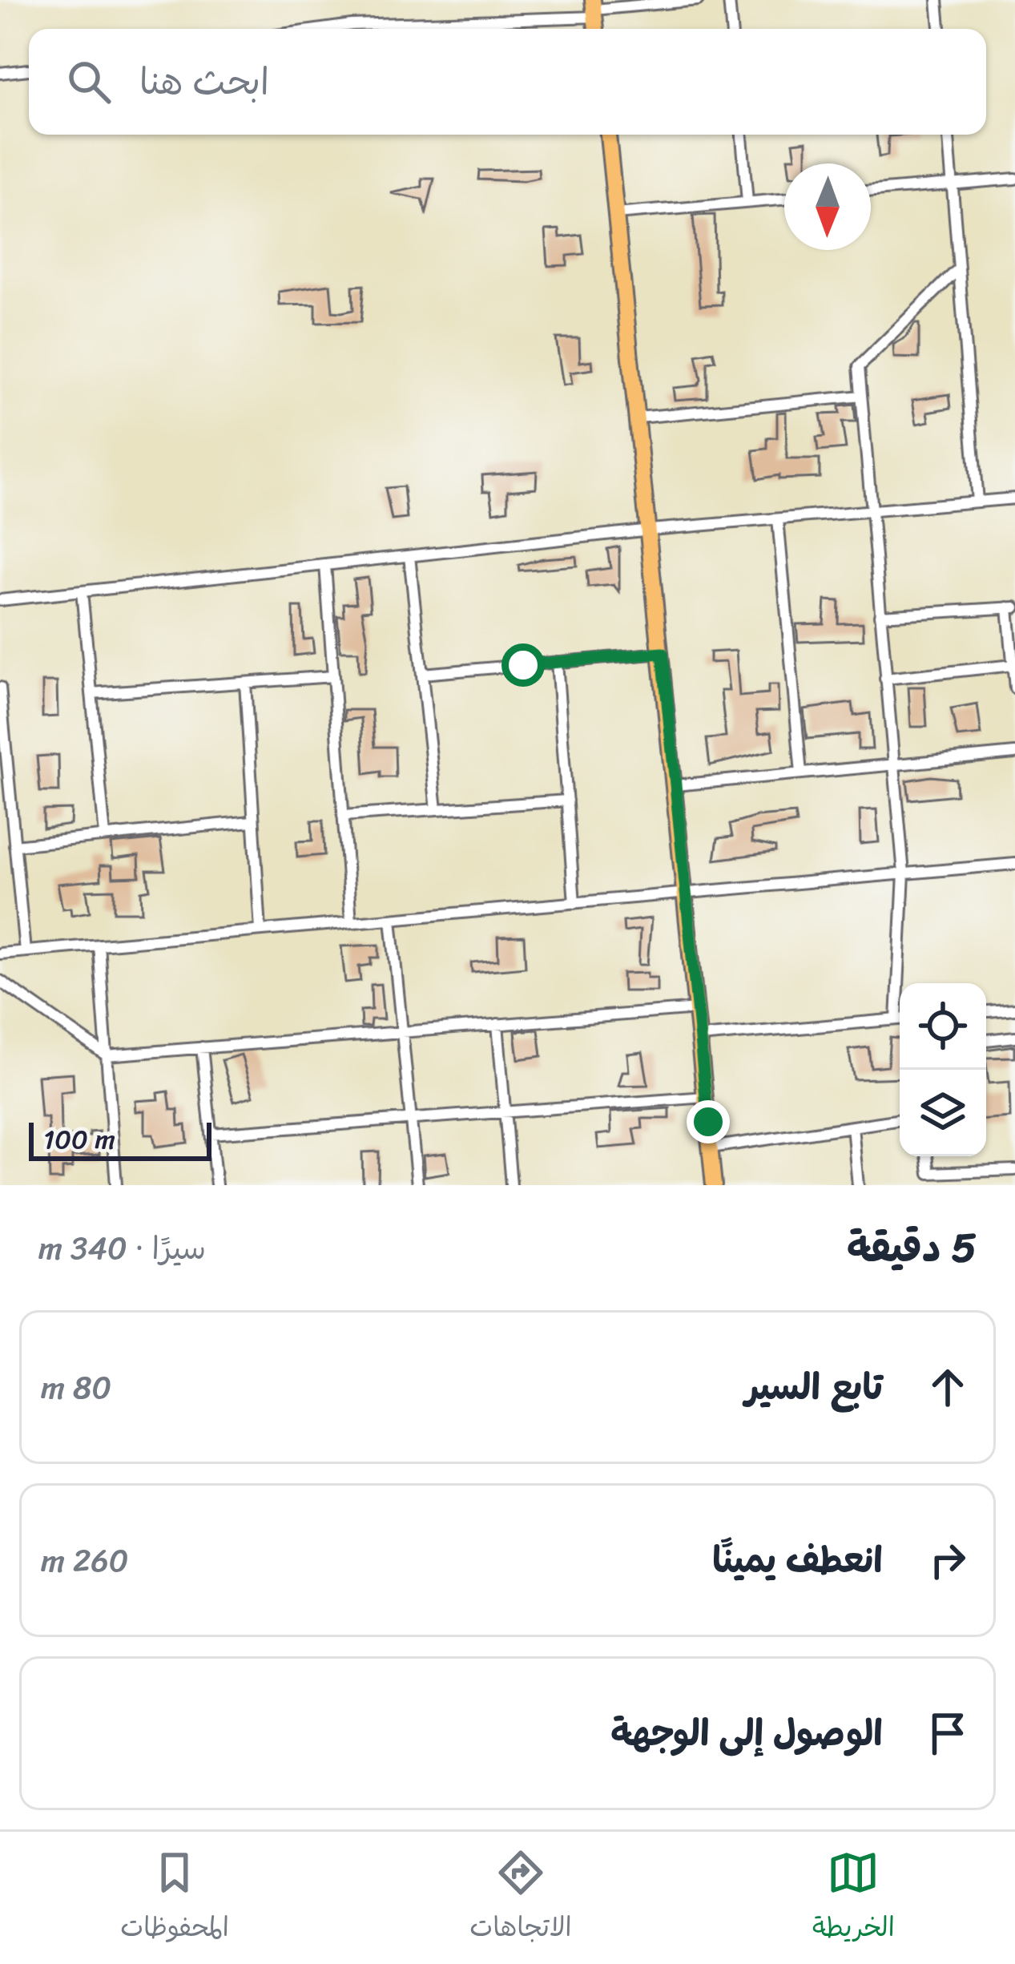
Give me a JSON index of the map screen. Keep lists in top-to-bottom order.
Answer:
{
  "scale_bar": "100 m",
  "north": "bottom",
  "page": {
    "search": "ابحث هنا",
    "scale": "100 m",
    "heading": ["5 دقيقة", "سيرًا · 340 m"],
    "list": [
      ["تابع السير", "80 m"],
      ["انعطف يمينًا", "260 m"],
      "الوصول إلى الوجهة"
    ],
    "nav": ["الخريطة", "الاتجاهات", "المحفوظات"]
  }
}
